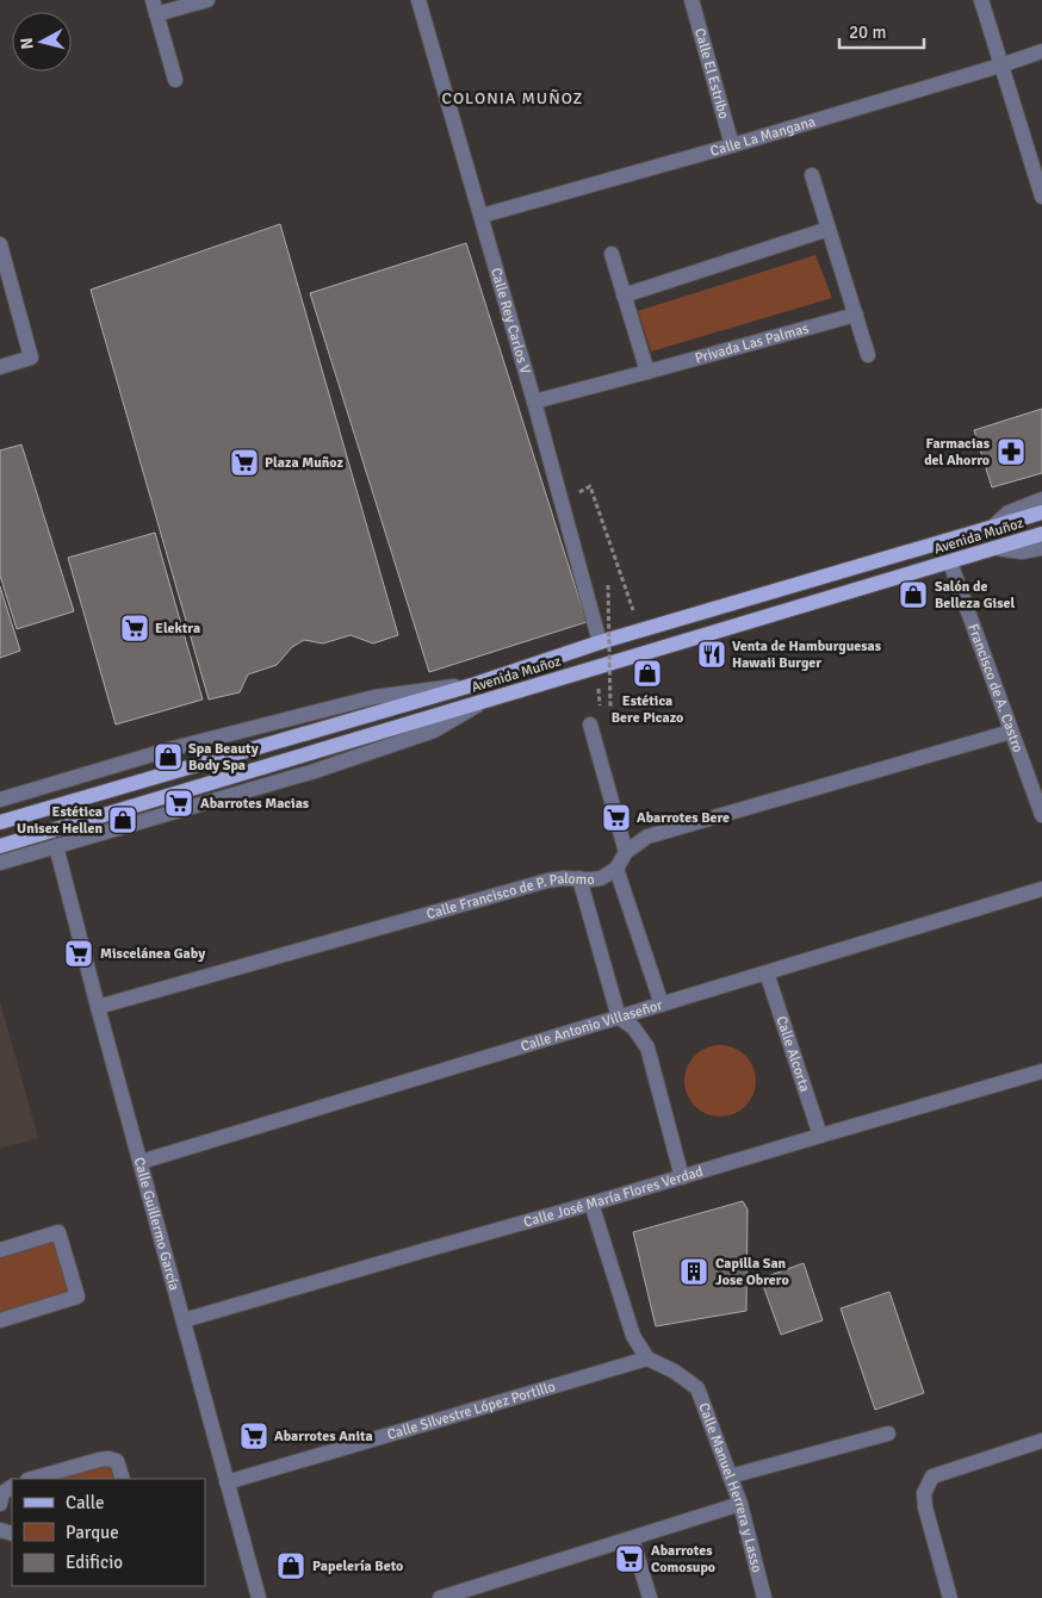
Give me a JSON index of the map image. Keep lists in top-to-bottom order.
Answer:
{
  "streets": {
    "main road": ["Avenida Muñoz"],
    "street": [
      "Calle El Estribo",
      "Calle La Mangana",
      "Calle Rey Carlos V",
      "Privada Las Palmas",
      "Francisco de A. Castro",
      "Calle Francisco de P. Palomo",
      "Calle Antonio Villaseñor",
      "Calle Alcorta",
      "Calle José María Flores Verdad",
      "Calle Guillermo García",
      "Calle Silvestre López Portillo",
      "Calle Manuel Herrera y Lasso"
    ]
  },
  "crossings": [
    ["Calle El Estribo", "Calle La Mangana"],
    ["Calle La Mangana", "Calle Rey Carlos V"],
    ["Calle Rey Carlos V", "Privada Las Palmas"],
    ["Calle Rey Carlos V", "Avenida Muñoz"],
    ["Avenida Muñoz", "Francisco de A. Castro"],
    ["Calle Francisco de P. Palomo", "Calle Guillermo García"],
    ["Calle Antonio Villaseñor", "Calle Alcorta"],
    ["Calle Antonio Villaseñor", "Calle Guillermo García"],
    ["Calle Alcorta", "Calle José María Flores Verdad"],
    ["Calle José María Flores Verdad", "Calle Guillermo García"],
    ["Calle Guillermo García", "Calle Silvestre López Portillo"],
    ["Calle Silvestre López Portillo", "Calle Manuel Herrera y Lasso"]
  ],
  "districts": ["COLONIA MUÑOZ"],
  "places": {
    "pharmacy": ["Farmacias del Ahorro"],
    "supermarket": [
      "Plaza Muñoz",
      "Elektra",
      "Abarrotes Macias",
      "Abarrotes Bere",
      "Miscelánea Gaby",
      "Abarrotes Anita",
      "Abarrotes Comosupo"
    ],
    "shop": [
      "Salón de Belleza Gisel",
      "Estética Bere Picazo",
      "Spa Beauty Body Spa",
      "Estética Unisex Hellen",
      "Papelería Beto"
    ],
    "restaurant": ["Venta de Hamburguesas Hawaii Burger"],
    "building": ["Capilla San Jose Obrero"]
  },
  "legend": ["Calle", "Parque", "Edificio"],
  "scale_bar": "20 m",
  "north": "left"
}
